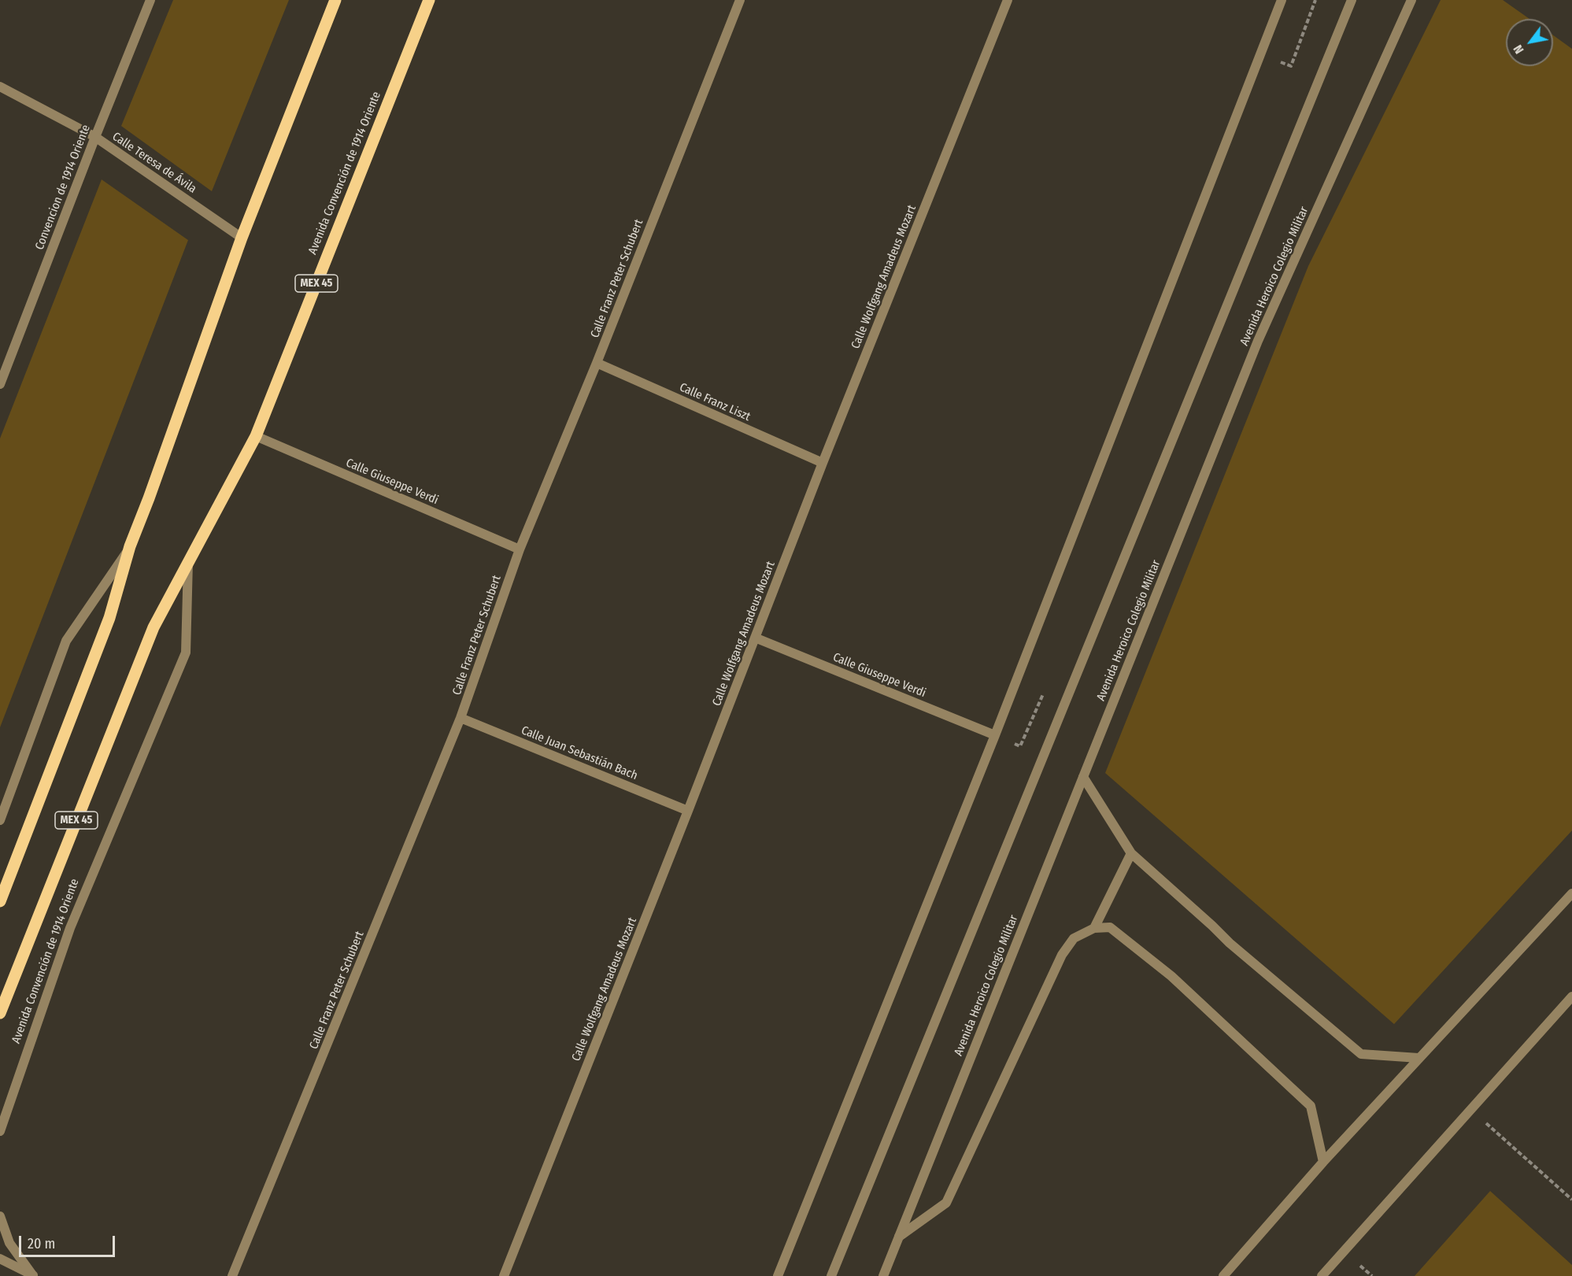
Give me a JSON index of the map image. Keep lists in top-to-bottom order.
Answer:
{
  "streets": {
    "main road": ["Avenida Convención de 1914 Oriente", "MEX 45"],
    "street": [
      "Calle Teresa de Ávila",
      "Convencion de 1914 Oriente",
      "Avenida Heroico Colegio Militar",
      "Calle Wolfgang Amadeus Mozart",
      "Calle Franz Peter Schubert",
      "Calle Franz Liszt",
      "Calle Giuseppe Verdi",
      "Calle Juan Sebastián Bach"
    ]
  },
  "crossings": [
    ["Calle Teresa de Ávila", "Convencion de 1914 Oriente"],
    ["Avenida Convención de 1914 Oriente", "Calle Giuseppe Verdi"],
    ["Calle Wolfgang Amadeus Mozart", "Calle Franz Liszt"],
    ["Calle Wolfgang Amadeus Mozart", "Calle Giuseppe Verdi"],
    ["Calle Wolfgang Amadeus Mozart", "Calle Juan Sebastián Bach"],
    ["Calle Franz Peter Schubert", "Calle Franz Liszt"],
    ["Calle Franz Peter Schubert", "Calle Giuseppe Verdi"],
    ["Calle Franz Peter Schubert", "Calle Juan Sebastián Bach"]
  ],
  "scale_bar": "20 m",
  "north": "bottom left"
}
